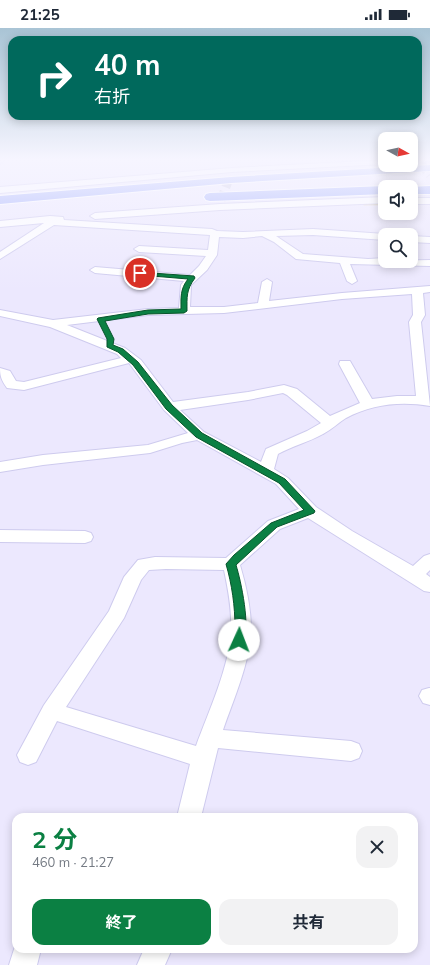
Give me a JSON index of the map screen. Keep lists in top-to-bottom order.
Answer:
{
  "north": "right",
  "page": {
    "status": "21:25",
    "turn": ["40 m", "右折"],
    "heading": ["2 分", "460 m · 21:27"],
    "buttons": ["終了", "共有"]
  }
}
